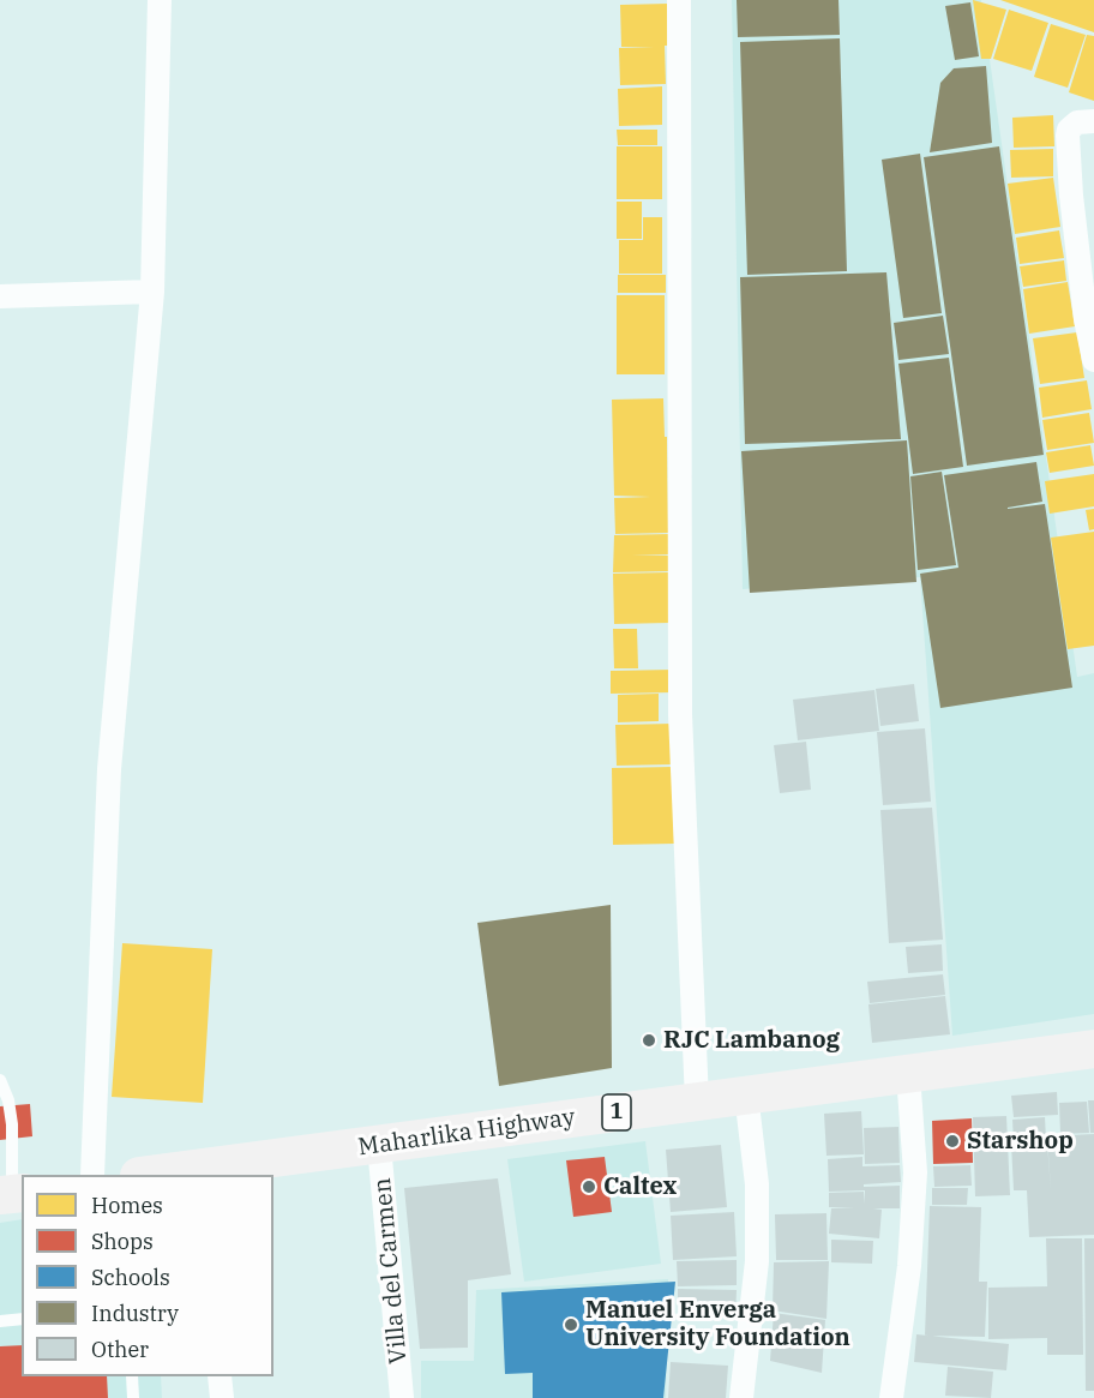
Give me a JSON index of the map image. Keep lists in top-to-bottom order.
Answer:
{
  "streets": {
    "main road": ["1", "Maharlika Highway"],
    "street": ["Villa del Carmen"]
  },
  "crossings": [
    ["Maharlika Highway", "Villa del Carmen"]
  ],
  "places": [
    "RJC Lambanog",
    "Starshop",
    "Caltex",
    "Manuel Enverga University Foundation"
  ],
  "legend": [
    "Homes",
    "Shops",
    "Schools",
    "Industry",
    "Other"
  ]
}
